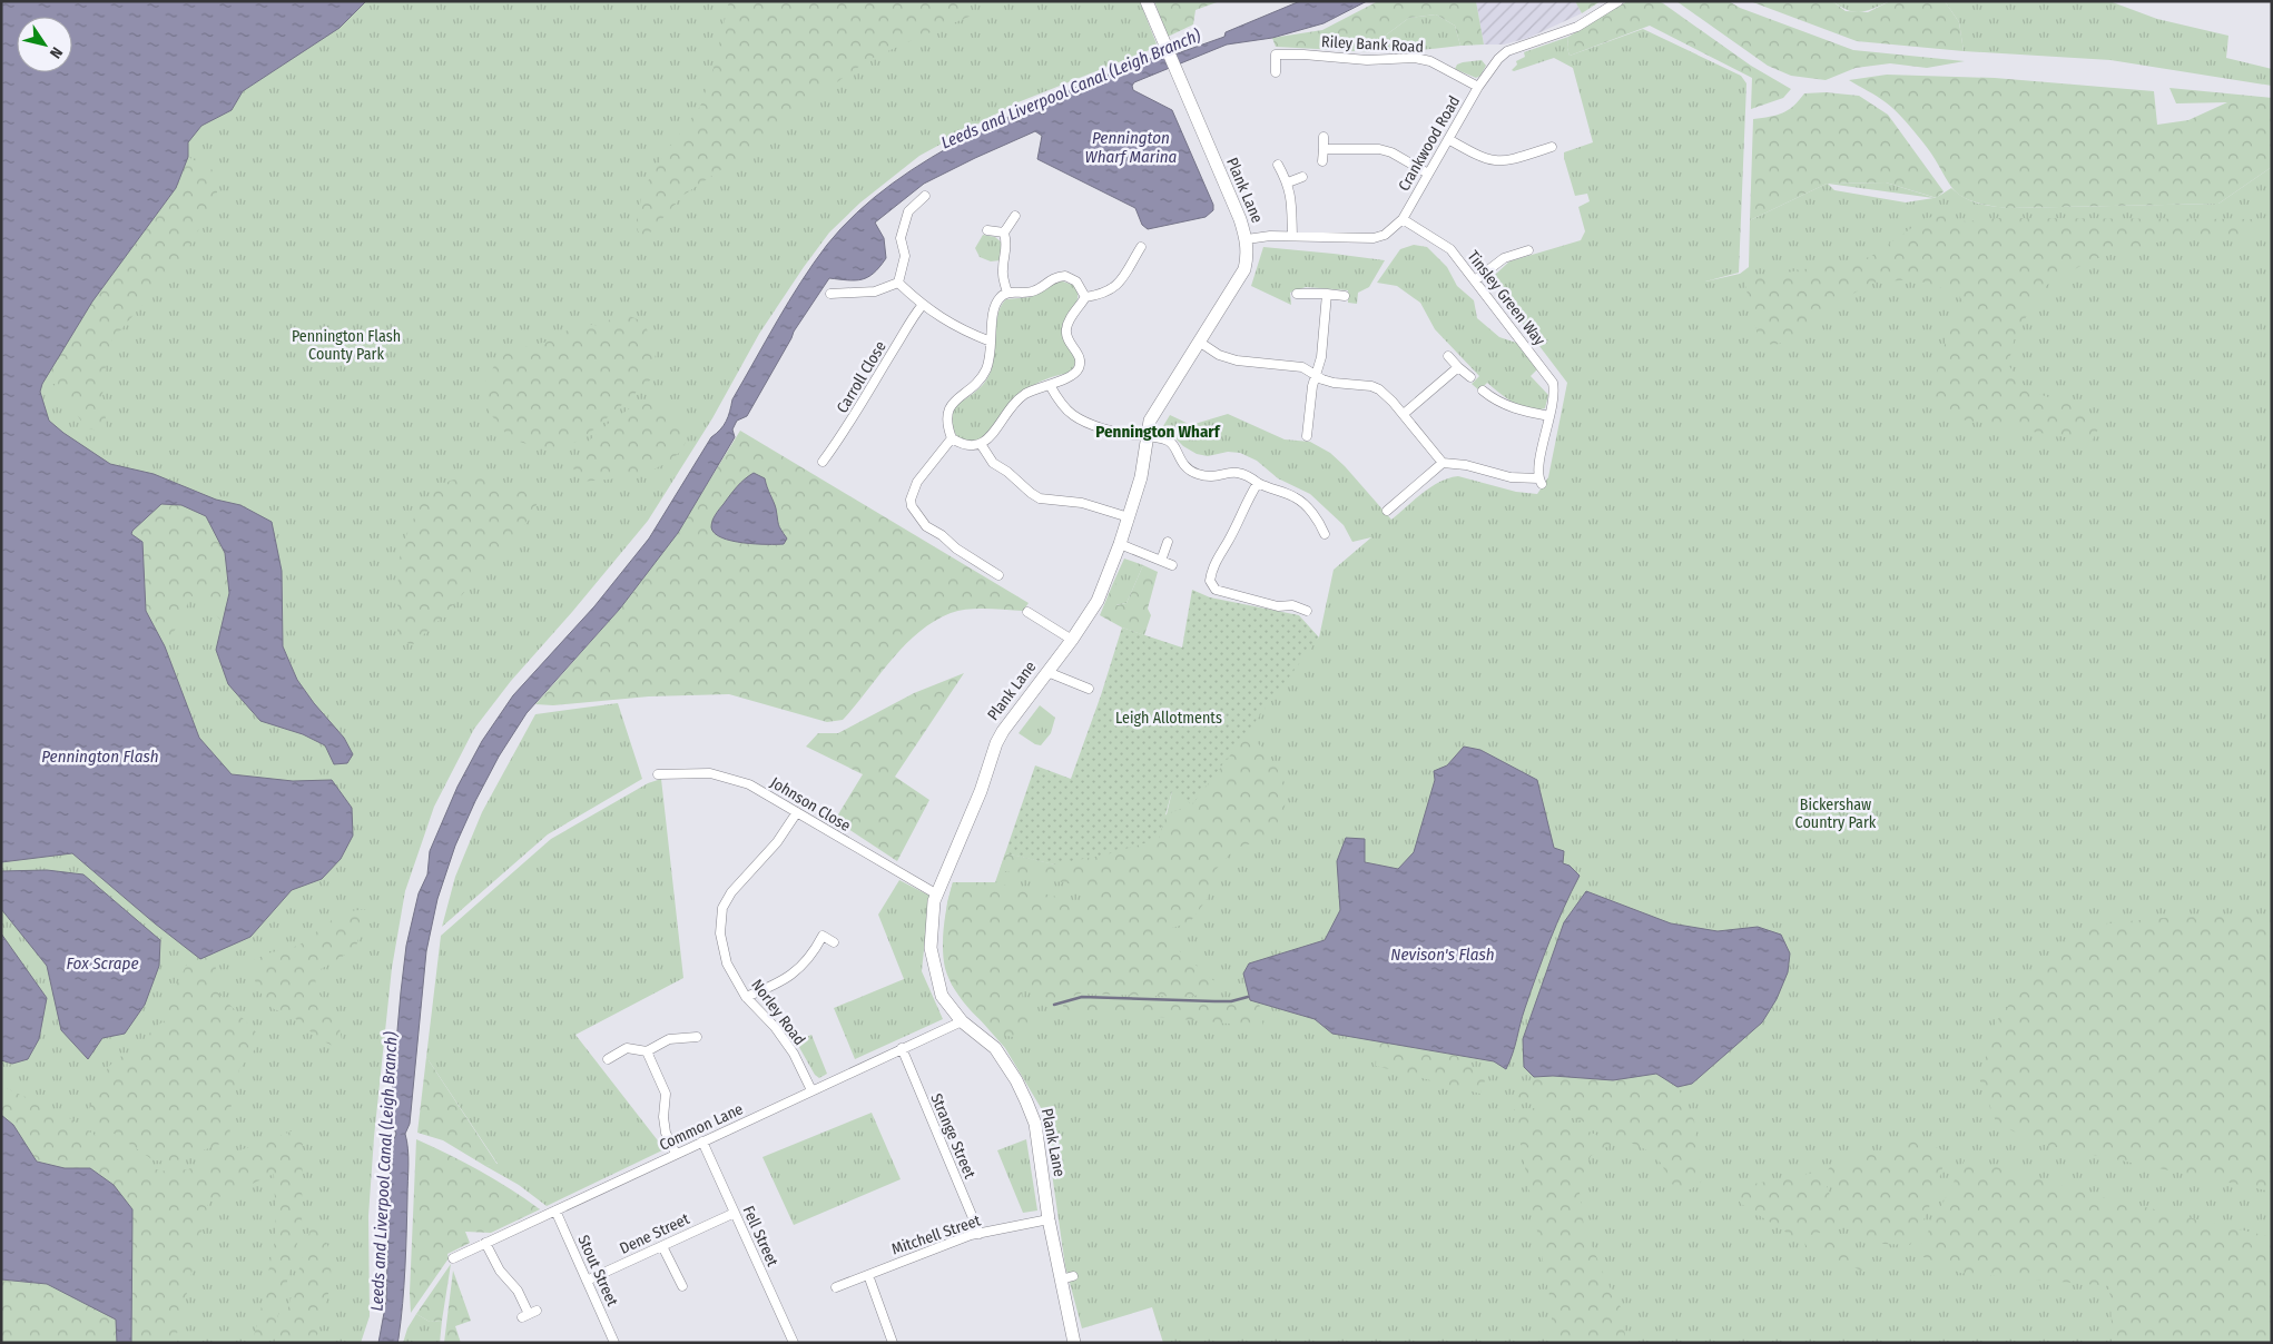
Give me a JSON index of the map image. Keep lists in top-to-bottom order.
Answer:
{
  "streets": {
    "street": [
      "Riley Bank Road",
      "Crankwood Road",
      "Plank Lane",
      "Tinsley Green Way",
      "Carroll Close",
      "Johnson Close",
      "Norley Road",
      "Common Lane",
      "Strange Street",
      "Dene Street",
      "Mitchell Street",
      "Fell Street",
      "Stout Street"
    ]
  },
  "crossings": [
    ["Riley Bank Road", "Crankwood Road"],
    ["Crankwood Road", "Plank Lane"],
    ["Crankwood Road", "Tinsley Green Way"],
    ["Plank Lane", "Johnson Close"],
    ["Plank Lane", "Common Lane"],
    ["Plank Lane", "Mitchell Street"],
    ["Johnson Close", "Norley Road"],
    ["Norley Road", "Common Lane"],
    ["Common Lane", "Strange Street"],
    ["Common Lane", "Fell Street"],
    ["Common Lane", "Stout Street"],
    ["Strange Street", "Mitchell Street"],
    ["Dene Street", "Fell Street"],
    ["Dene Street", "Stout Street"]
  ],
  "districts": ["Pennington Wharf"],
  "water": [
    "Leeds and Liverpool Canal (Leigh Branch)",
    "Pennington Wharf Marina",
    "Pennington Flash",
    "Nevison's Flash",
    "Fox Scrape"
  ],
  "parks": ["Pennington Flash County Park", "Leigh Allotments", "Bickershaw Country Park"],
  "north": "bottom right"
}
